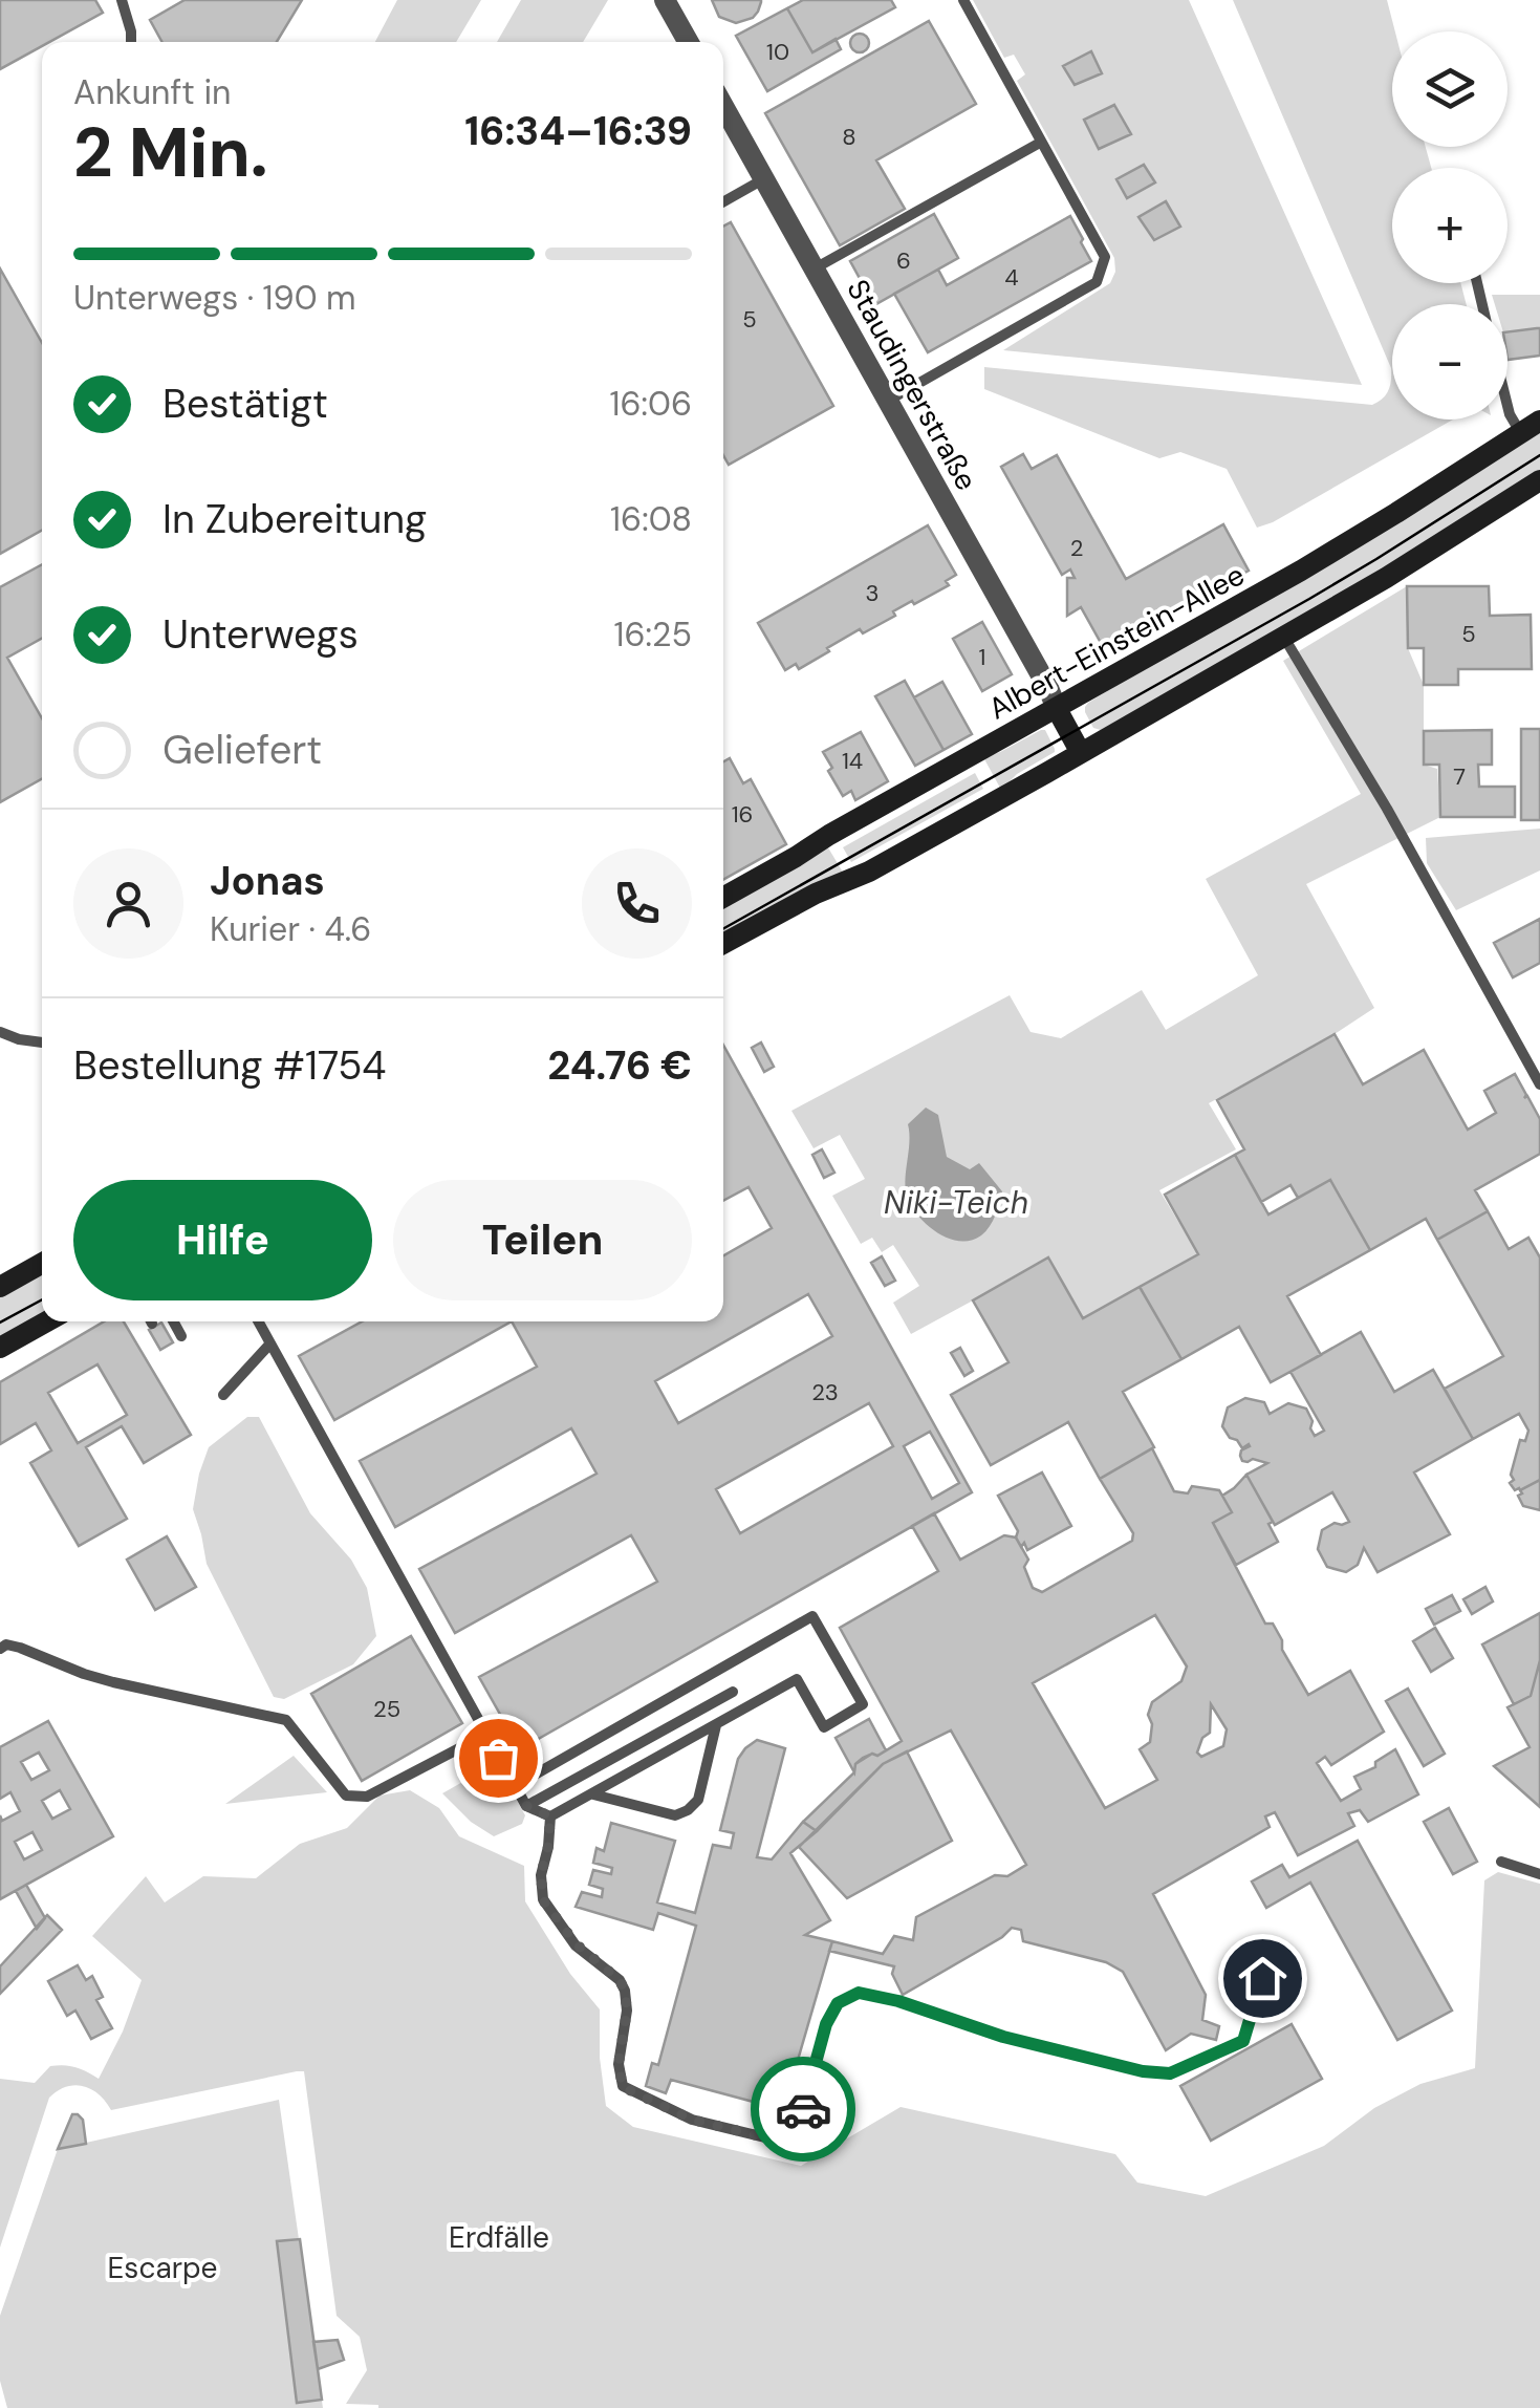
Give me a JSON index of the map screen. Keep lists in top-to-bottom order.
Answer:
{
  "streets": {
    "street": ["Staudingerstraße", "Albert-Einstein-Allee"]
  },
  "crossings": [
    ["Staudingerstraße", "Albert-Einstein-Allee"]
  ],
  "water": ["Niki-Teich"],
  "parks": ["Erdfälle", "Escarpe"],
  "house_numbers": [
    "10",
    "8",
    "6",
    "4",
    "5",
    "2",
    "3",
    "5",
    "1",
    "14",
    "7",
    "16",
    "23",
    "25"
  ],
  "page": {
    "map_buttons": ["+", "−"],
    "heading": ["2 Min.", "Ankunft in", "16:34–16:39"],
    "panel": [
      "Jonas",
      "Kurier · 4.6",
      "Bestellung #1754",
      "24.76 €"
    ],
    "bar": "Unterwegs · 190 m",
    "list": [
      ["Bestätigt", "16:06"],
      ["In Zubereitung", "16:08"],
      ["Unterwegs", "16:25"],
      "Geliefert"
    ],
    "buttons": ["Hilfe", "Teilen"]
  }
}
